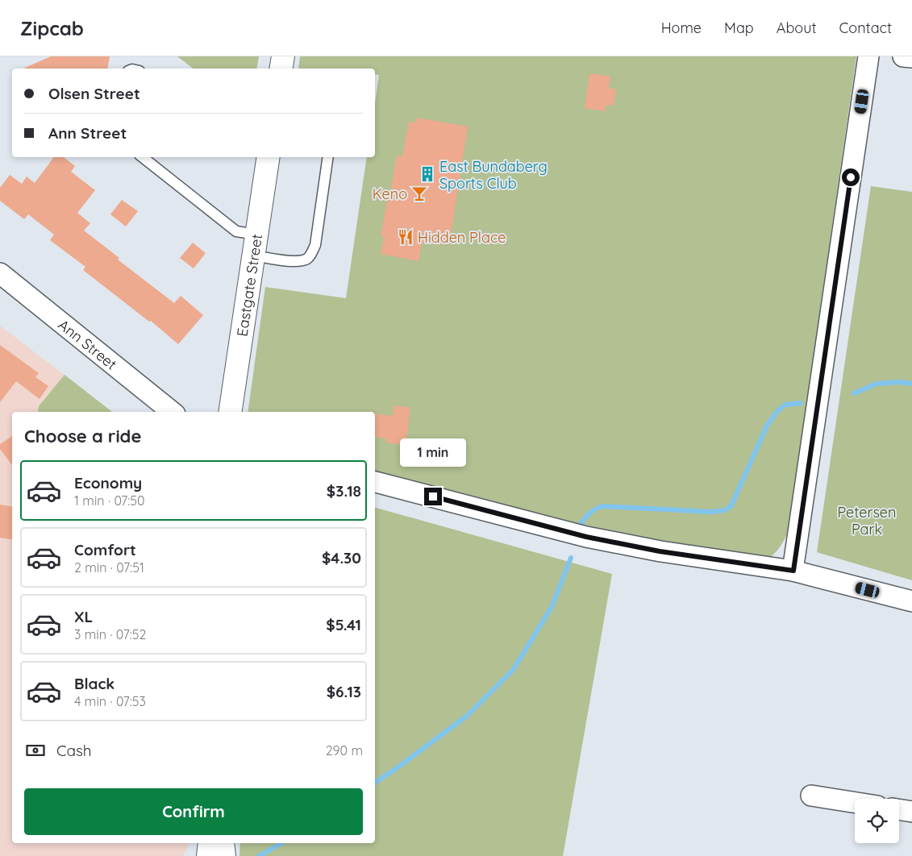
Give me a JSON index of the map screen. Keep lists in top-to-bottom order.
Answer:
{
  "streets": {
    "street": ["Eastgate Street", "Ann Street"]
  },
  "parks": ["Petersen Park"],
  "places": {
    "building": ["East Bundaberg Sports Club"],
    "bar": ["Keno"],
    "restaurant": ["Hidden Place"]
  },
  "page": {
    "header": "Zipcab",
    "nav": [
      "Home",
      "Map",
      "About",
      "Contact"
    ],
    "banner": ["Olsen Street", "Ann Street"],
    "heading": "Choose a ride",
    "bubble": "1 min",
    "list": [
      {
        "name": "Economy",
        "note": "1 min · 07:50",
        "value": "$3.18"
      },
      {
        "name": "Comfort",
        "note": "2 min · 07:51",
        "value": "$4.30"
      },
      {
        "name": "XL",
        "note": "3 min · 07:52",
        "value": "$5.41"
      },
      {
        "name": "Black",
        "note": "4 min · 07:53",
        "value": "$6.13"
      }
    ],
    "pay": ["Cash", "290 m"],
    "buttons": "Confirm"
  }
}
